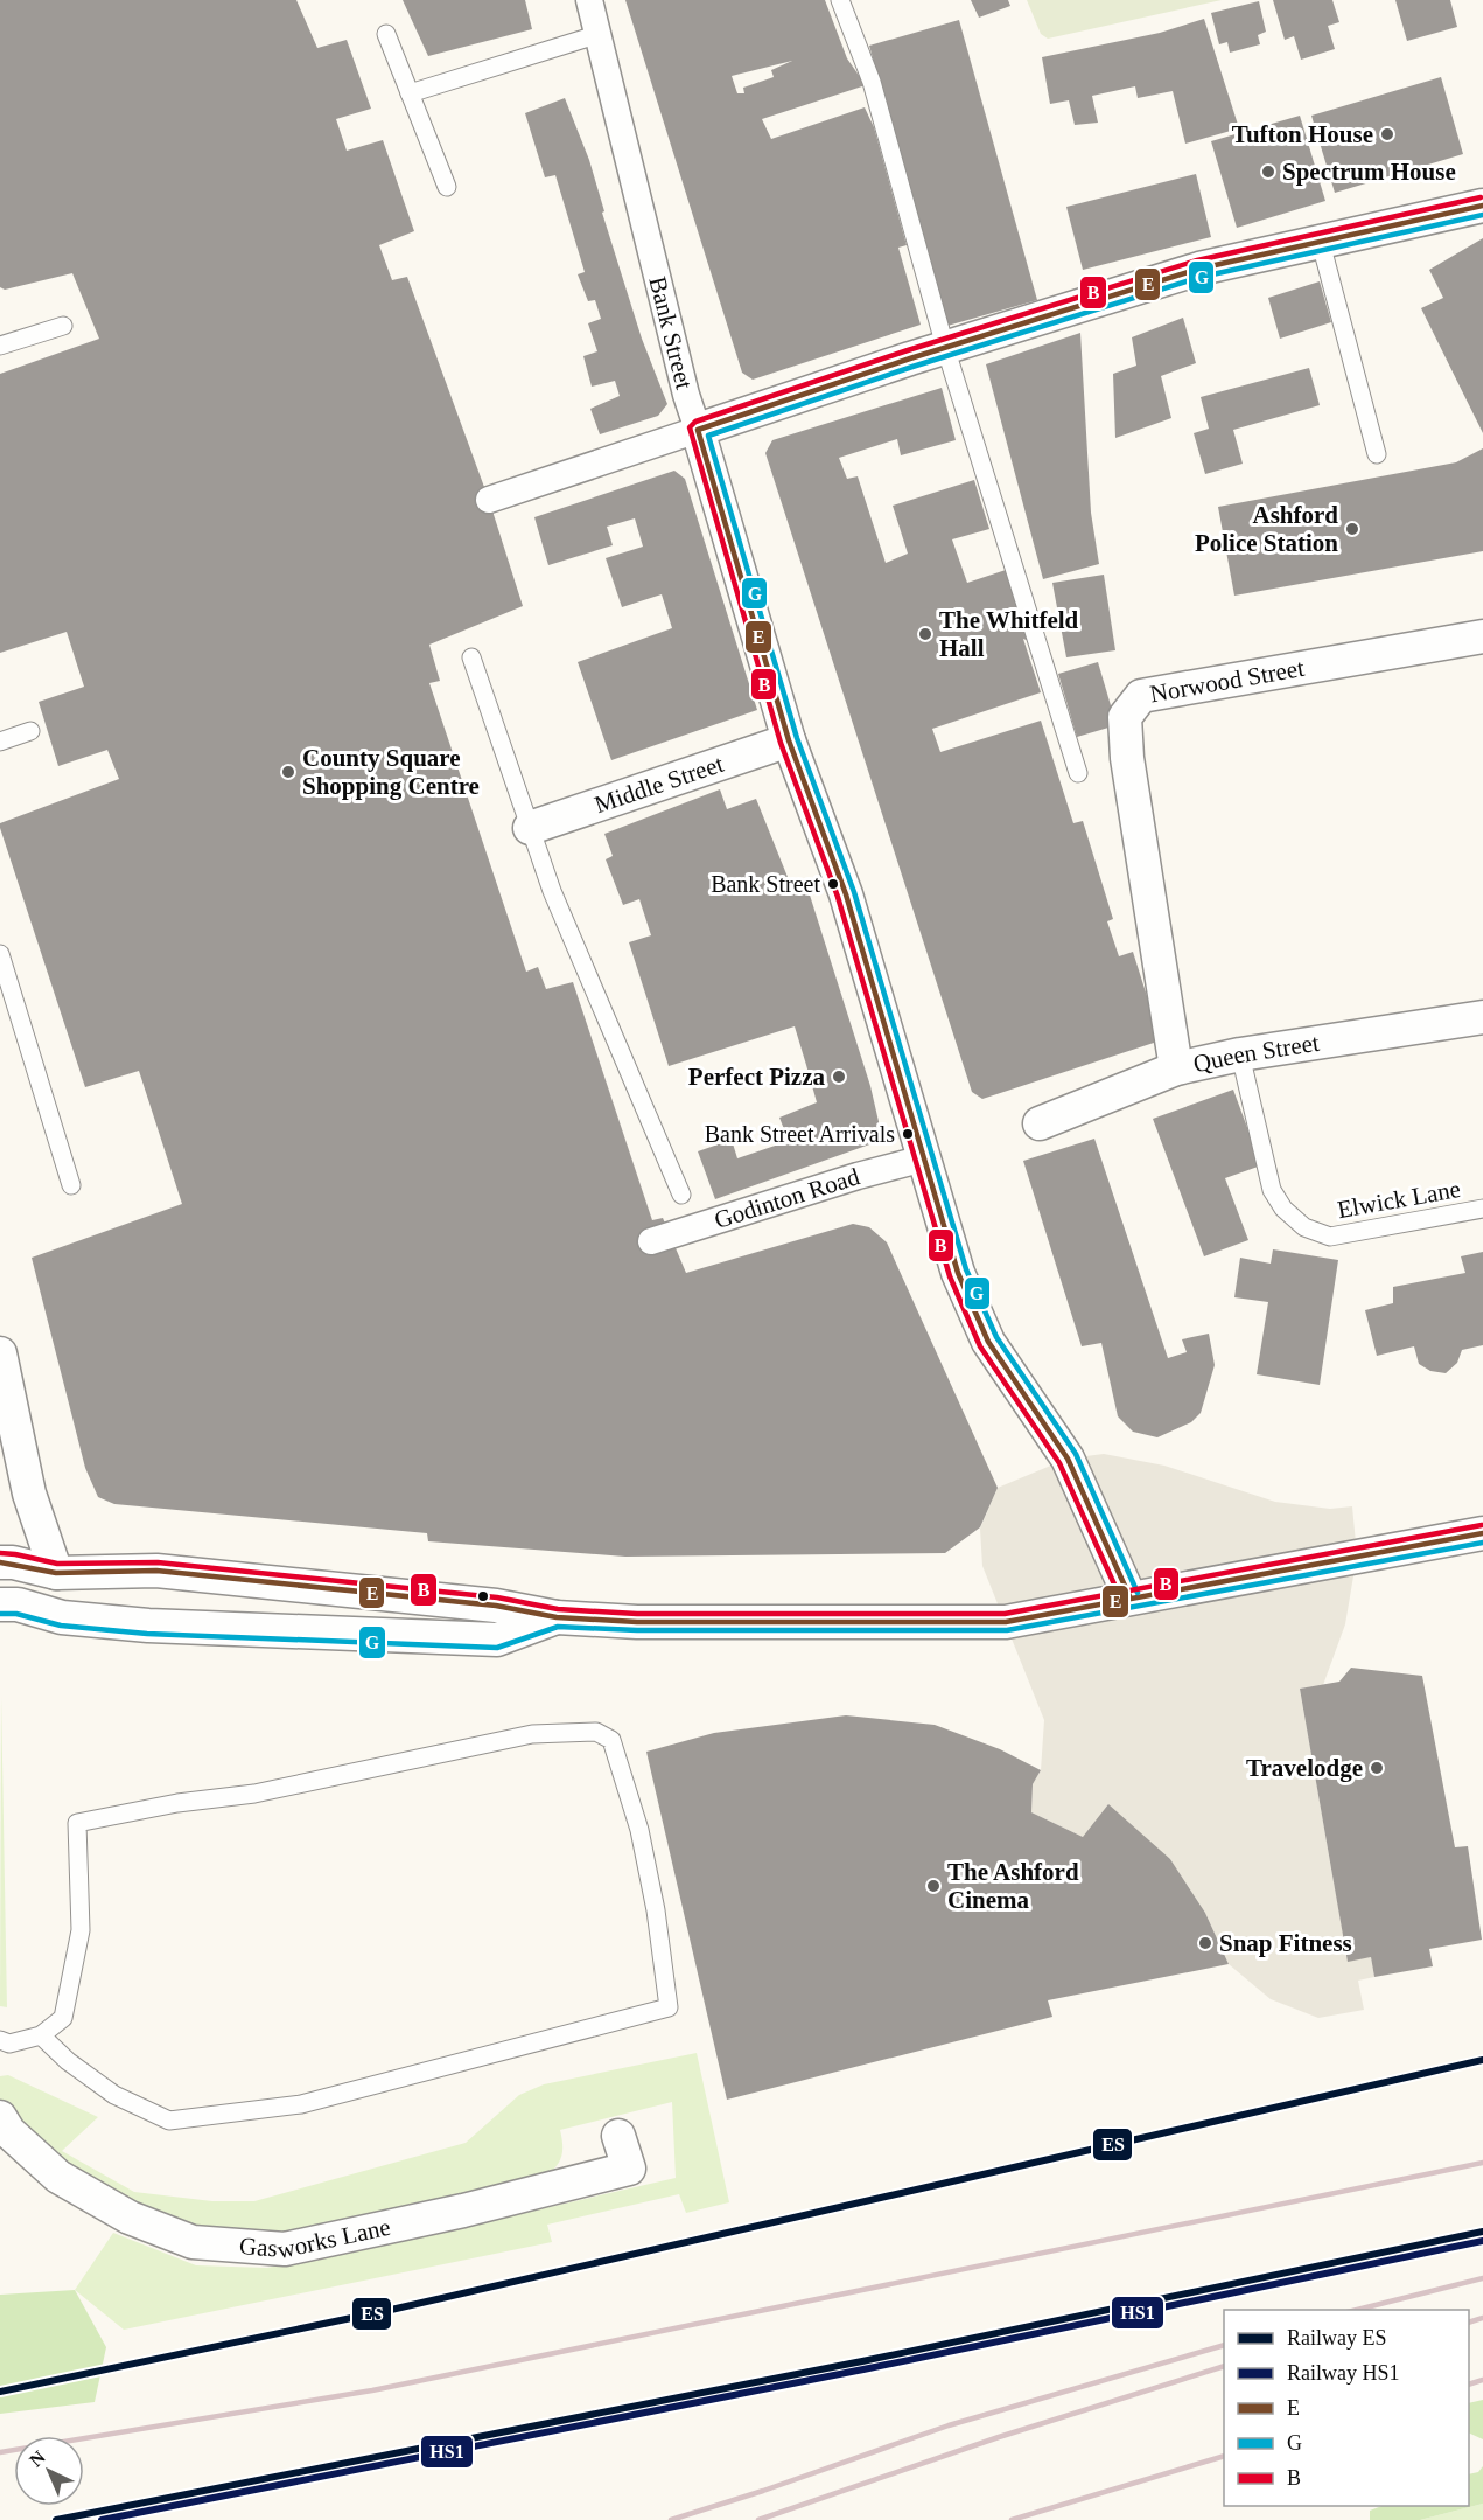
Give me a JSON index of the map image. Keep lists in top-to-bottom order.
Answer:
{
  "streets": {
    "street": [
      "Bank Street",
      "Norwood Street",
      "Middle Street",
      "Queen Street",
      "Godinton Road",
      "Gasworks Lane"
    ],
    "lane": ["Elwick Lane"]
  },
  "crossings": [
    ["Bank Street", "Middle Street"],
    ["Bank Street", "Godinton Road"],
    ["Norwood Street", "Queen Street"],
    ["Queen Street", "Elwick Lane"]
  ],
  "places": [
    "Tufton House",
    "Spectrum House",
    "Ashford Police Station",
    "The Whitfeld Hall",
    "County Square Shopping Centre",
    "Bank Street",
    "Perfect Pizza",
    "Bank Street Arrivals",
    "Travelodge",
    "The Ashford Cinema",
    "Snap Fitness"
  ],
  "lines": [
    "transit line B",
    "transit line E",
    "transit line G",
    "rail line ES",
    "rail line HS1"
  ],
  "legend": [
    "Railway ES",
    "Railway HS1",
    "E",
    "G",
    "B"
  ],
  "north": "top left"
}
